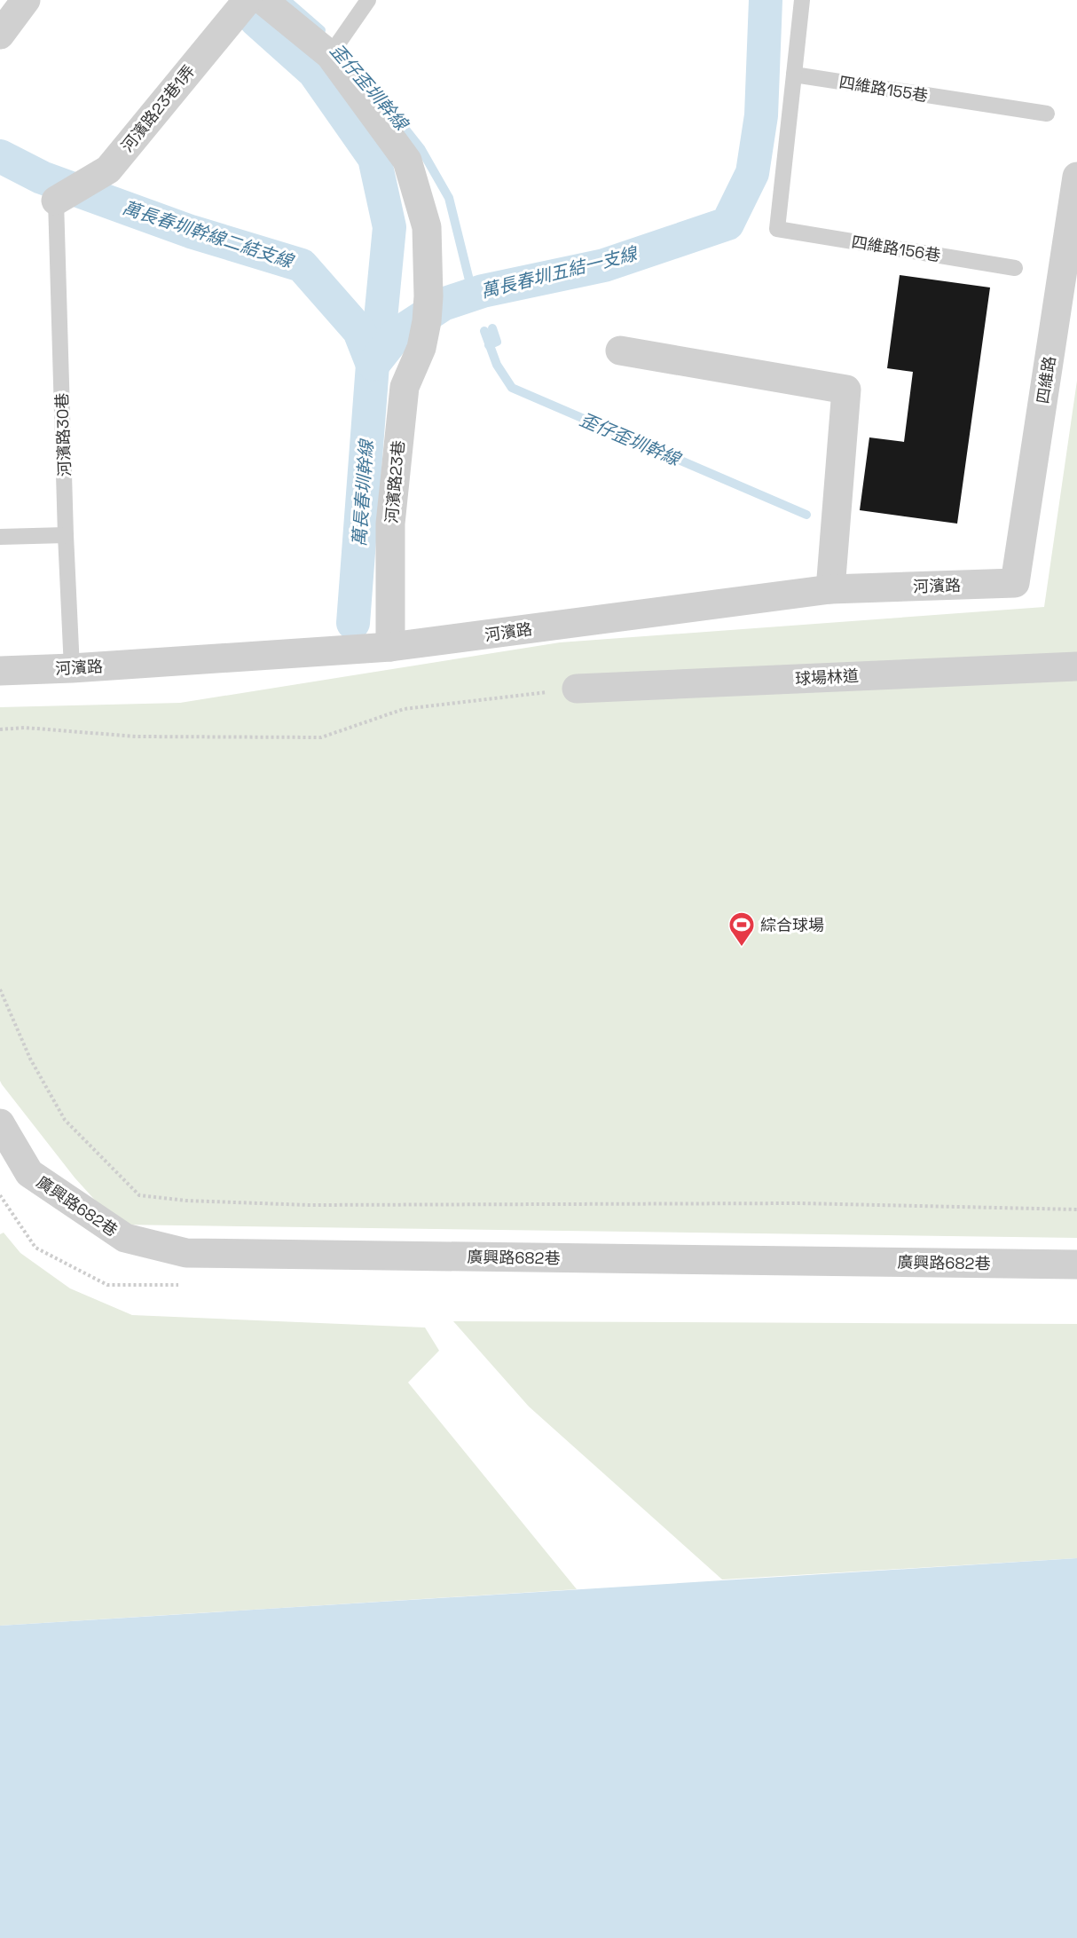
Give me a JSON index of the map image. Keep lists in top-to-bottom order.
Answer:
{
  "streets": {
    "street": [
      "河濱路23巷1弄",
      "四維路",
      "河濱路23巷",
      "河濱路",
      "球場林道",
      "廣興路682巷"
    ],
    "lane": ["四維路155巷", "四維路156巷", "河濱路30巷"]
  },
  "crossings": [
    ["四維路155巷", "四維路156巷"],
    ["河濱路23巷1弄", "河濱路30巷"],
    ["四維路", "河濱路"],
    ["河濱路30巷", "河濱路"],
    ["河濱路23巷", "河濱路"]
  ],
  "water": [
    "歪仔歪圳幹線",
    "萬長春圳幹線二結支線",
    "萬長春圳五結一支線",
    "萬長春圳幹線"
  ],
  "places": {
    "sports": ["綜合球場"]
  }
}
